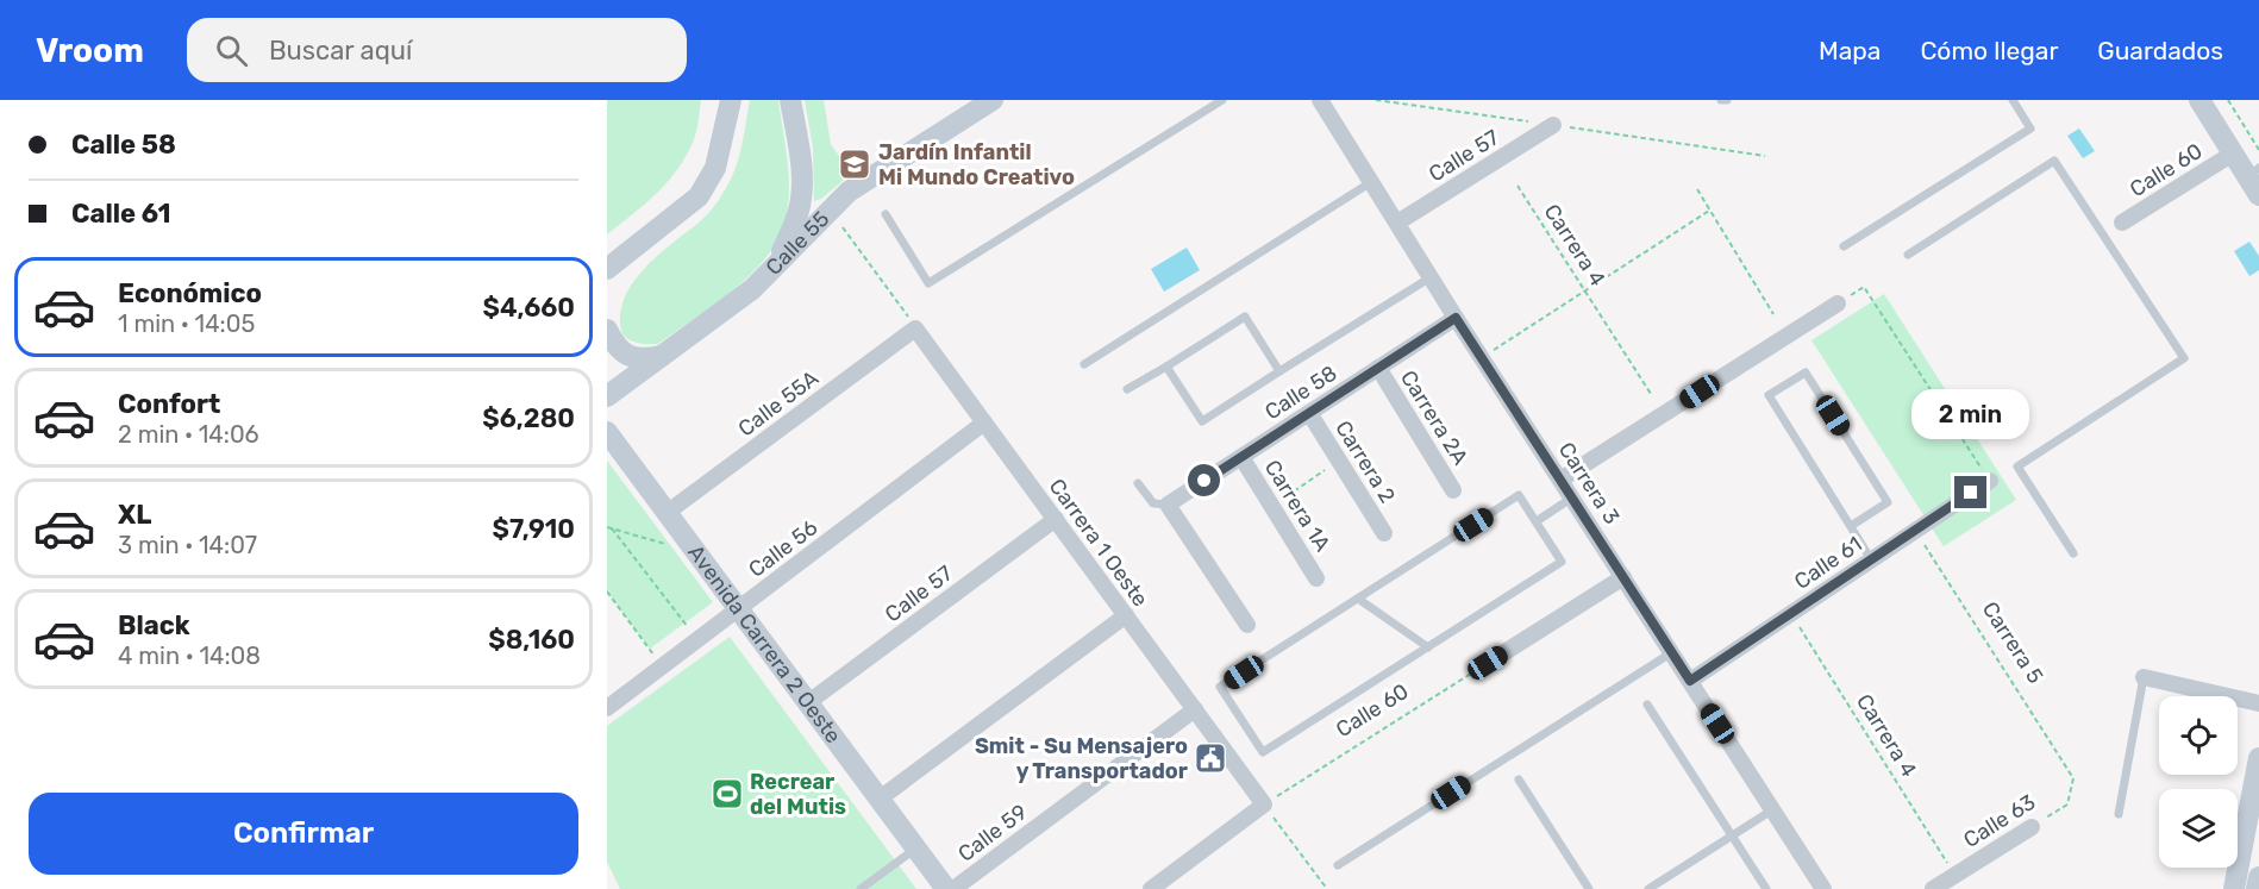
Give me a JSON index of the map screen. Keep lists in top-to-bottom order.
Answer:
{
  "streets": {
    "main road": ["Calle 55", "Avenida Carrera 2 Oeste"],
    "street": [
      "Calle 57",
      "Calle 60",
      "Calle 58",
      "Calle 55A",
      "Carrera 2A",
      "Carrera 2",
      "Carrera 3",
      "Carrera 1A",
      "Carrera 1 Oeste",
      "Calle 56",
      "Calle 61",
      "Calle 63",
      "Calle 59"
    ],
    "path": ["Carrera 4", "Carrera 5"]
  },
  "crossings": [
    ["Calle 57", "Carrera 3"],
    ["Calle 57", "Carrera 1 Oeste"],
    ["Calle 57", "Avenida Carrera 2 Oeste"],
    ["Calle 60", "Carrera 1 Oeste"],
    ["Carrera 4", "Calle 61"],
    ["Carrera 4", "Calle 63"],
    ["Calle 58", "Carrera 2A"],
    ["Calle 58", "Carrera 2"],
    ["Calle 58", "Carrera 3"],
    ["Calle 58", "Carrera 1A"],
    ["Calle 55A", "Carrera 1 Oeste"],
    ["Calle 55A", "Avenida Carrera 2 Oeste"],
    ["Carrera 3", "Calle 61"],
    ["Carrera 1 Oeste", "Calle 56"],
    ["Carrera 1 Oeste", "Calle 59"],
    ["Calle 56", "Avenida Carrera 2 Oeste"],
    ["Calle 61", "Carrera 5"],
    ["Carrera 5", "Calle 63"]
  ],
  "places": {
    "school or university": ["Jardín Infantil Mi Mundo Creativo"],
    "public building": ["Smit - Su Mensajero y Transportador"],
    "sports": ["Recrear del Mutis"]
  },
  "page": {
    "header": "Vroom",
    "search": "Buscar aquí",
    "nav": ["Mapa", "Cómo llegar", "Guardados"],
    "banner": ["Calle 58", "Calle 61"],
    "list": [
      {
        "name": "Económico",
        "note": "1 min · 14:05",
        "value": "$4,660"
      },
      {
        "name": "Confort",
        "note": "2 min · 14:06",
        "value": "$6,280"
      },
      {
        "name": "XL",
        "note": "3 min · 14:07",
        "value": "$7,910"
      },
      {
        "name": "Black",
        "note": "4 min · 14:08",
        "value": "$8,160"
      }
    ],
    "bubble": "2 min",
    "buttons": "Confirmar"
  }
}
